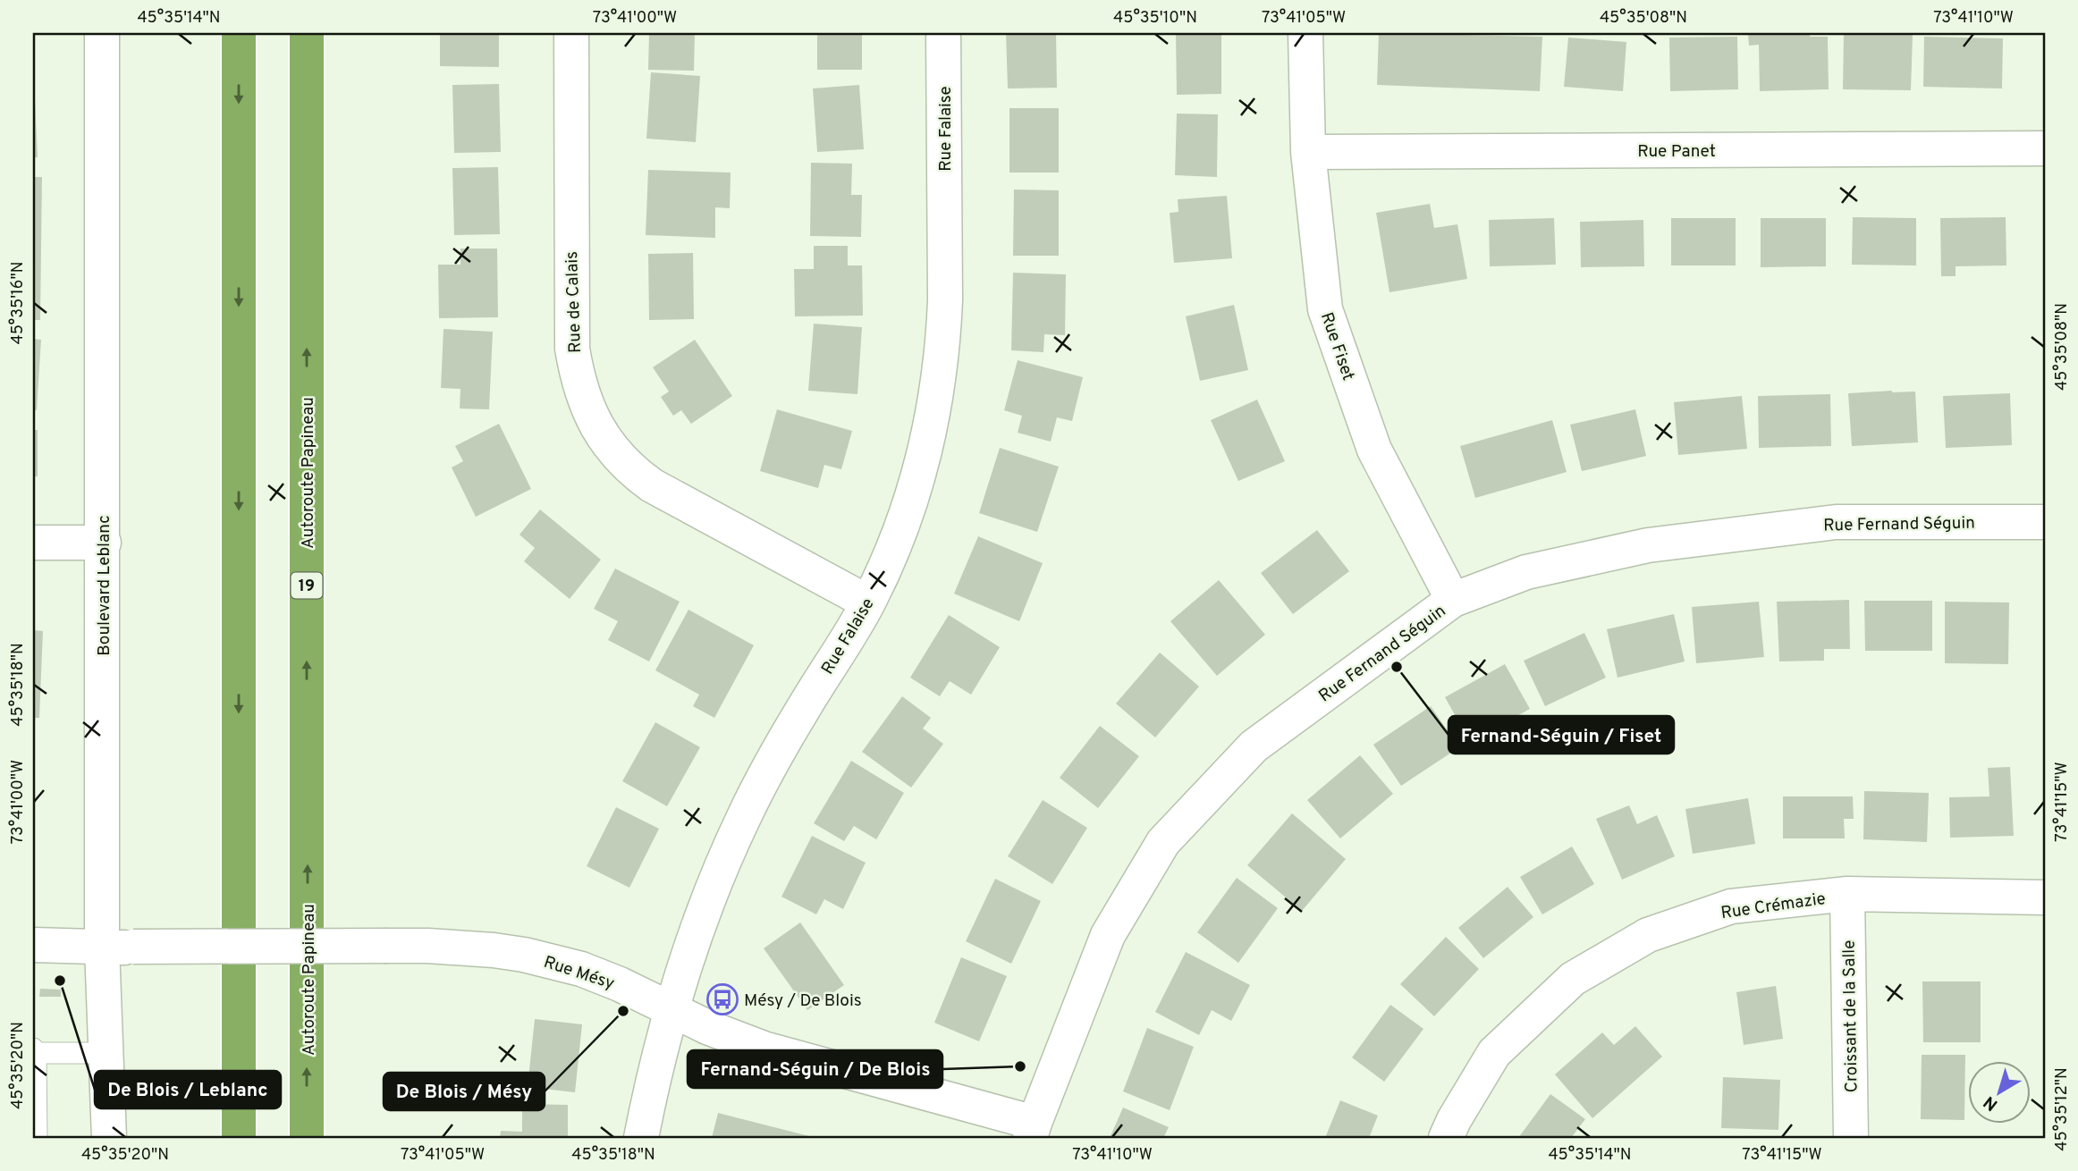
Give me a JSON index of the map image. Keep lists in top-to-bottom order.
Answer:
{
  "streets": {
    "highway": ["Autoroute Papineau", "19"],
    "street": [
      "Rue Falaise",
      "Rue Panet",
      "Rue de Calais",
      "Rue Fiset",
      "Rue Fernand Séguin",
      "Boulevard Leblanc",
      "Rue Crémazie",
      "Rue Mésy",
      "Croissant de la Salle"
    ]
  },
  "crossings": [
    ["Rue Falaise", "Rue de Calais"],
    ["Rue Falaise", "Rue Mésy"],
    ["Rue Panet", "Rue Fiset"],
    ["Rue Fiset", "Rue Fernand Séguin"],
    ["Rue Fernand Séguin", "Rue Mésy"],
    ["Boulevard Leblanc", "Rue Mésy"],
    ["Rue Crémazie", "Croissant de la Salle"]
  ],
  "places": {
    "other": [
      "Fernand-Séguin / Fiset",
      "De Blois / Leblanc",
      "De Blois / Mésy",
      "Fernand-Séguin / De Blois"
    ],
    "bus stop": ["Mésy / De Blois"]
  },
  "north": "bottom left",
  "coordinates": [
    "45°35'14\"N",
    "73°41'00\"W",
    "45°35'10\"N",
    "73°41'05\"W",
    "45°35'08\"N",
    "73°41'10\"W",
    "45°35'16\"N",
    "45°35'18\"N",
    "73°41'15\"W",
    "45°35'20\"N",
    "45°35'12\"N"
  ]
}
